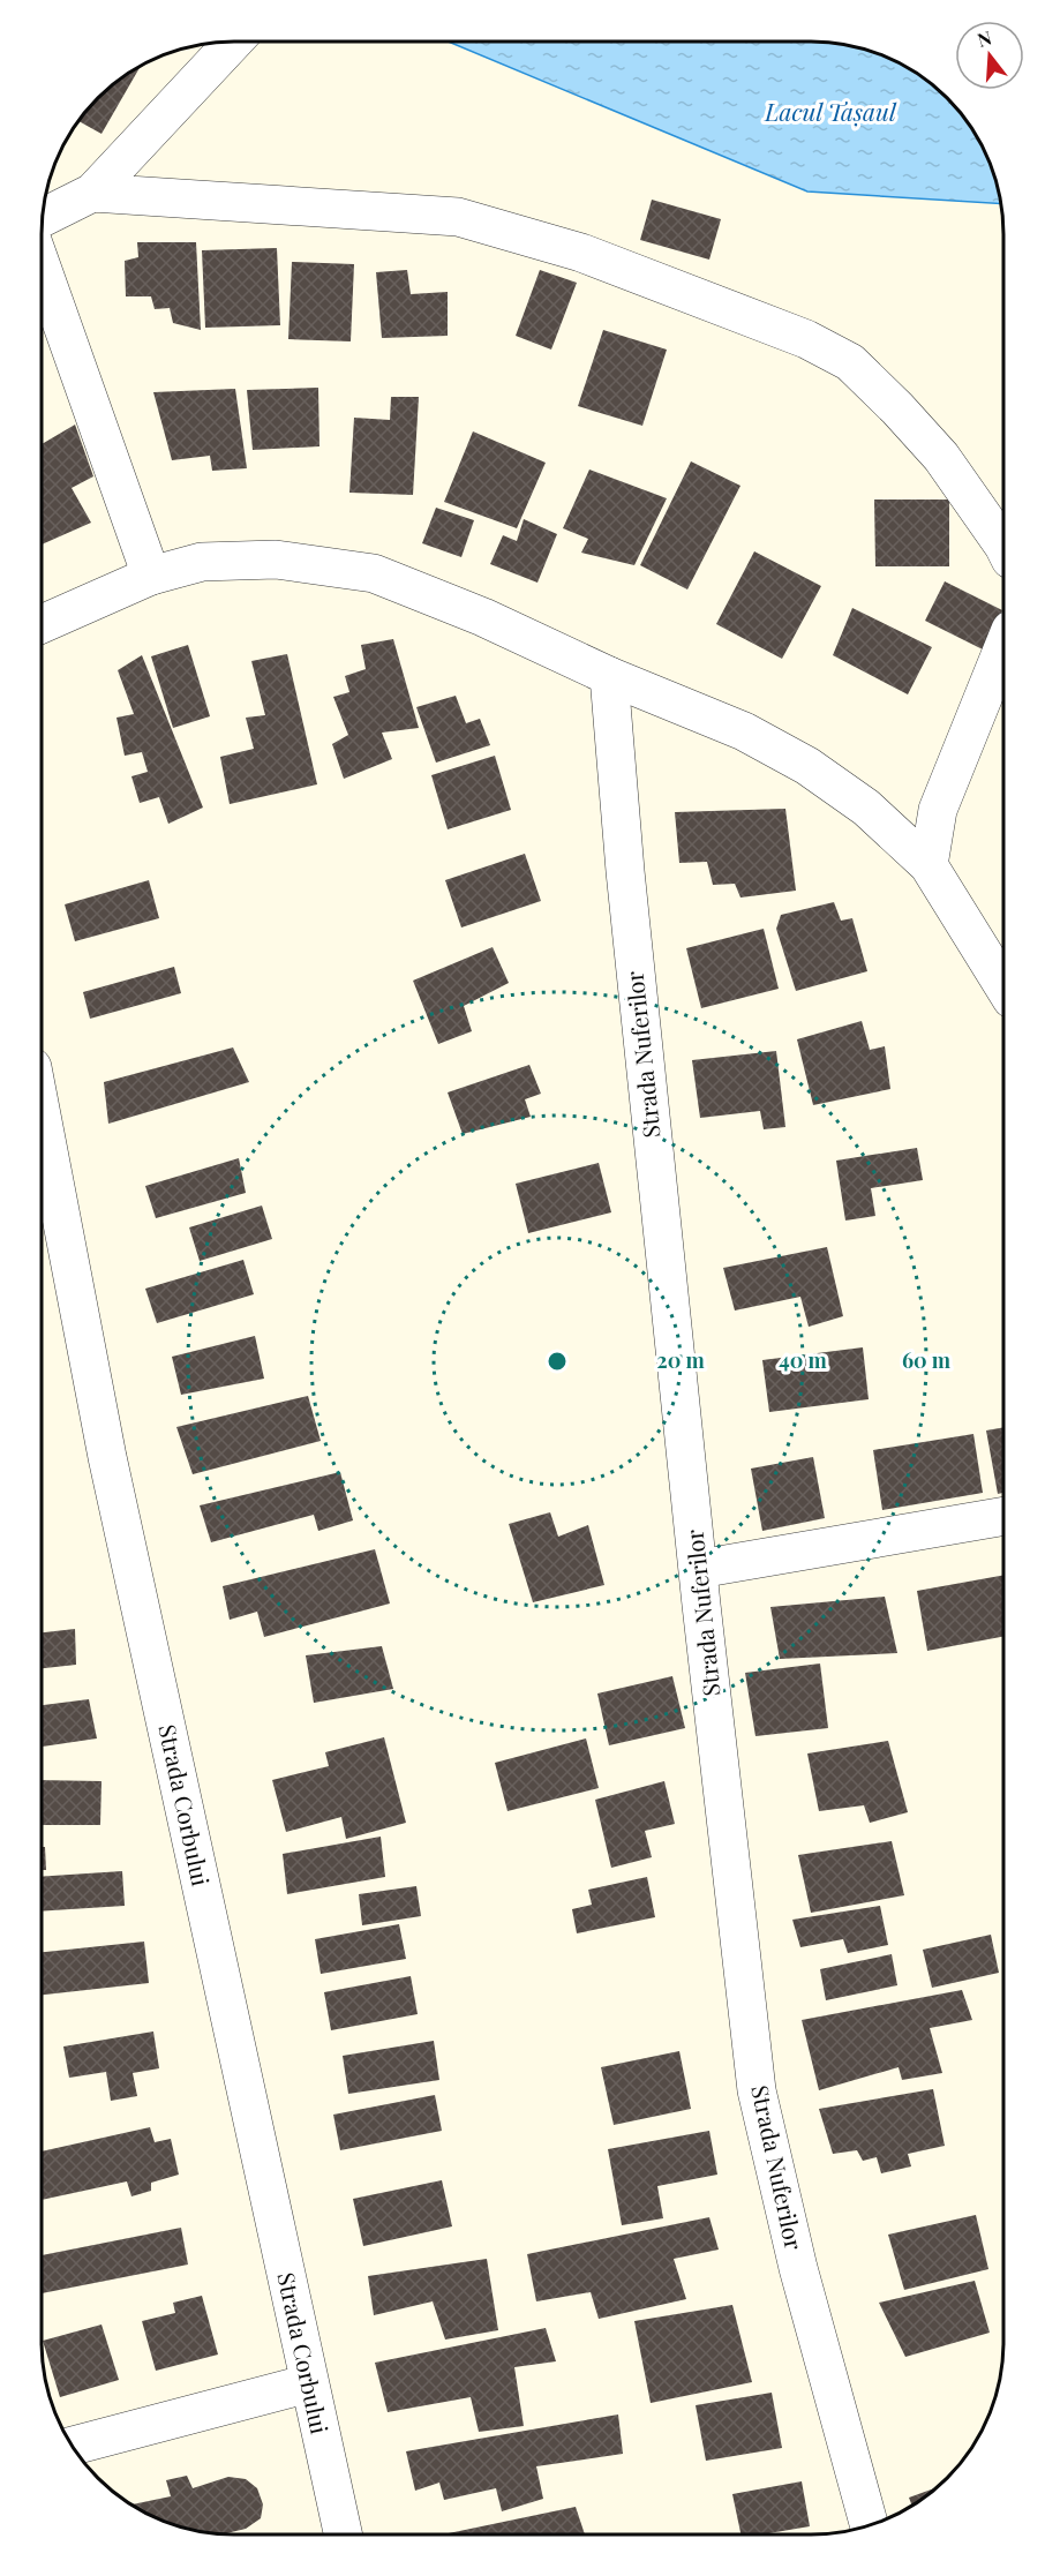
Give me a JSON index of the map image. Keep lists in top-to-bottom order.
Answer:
{
  "streets": {
    "street": ["Strada Nuferilor", "Strada Corbului"]
  },
  "water": ["Lacul Tașaul"],
  "north": "top",
  "rings": ["20 m", "40 m", "60 m"]
}
